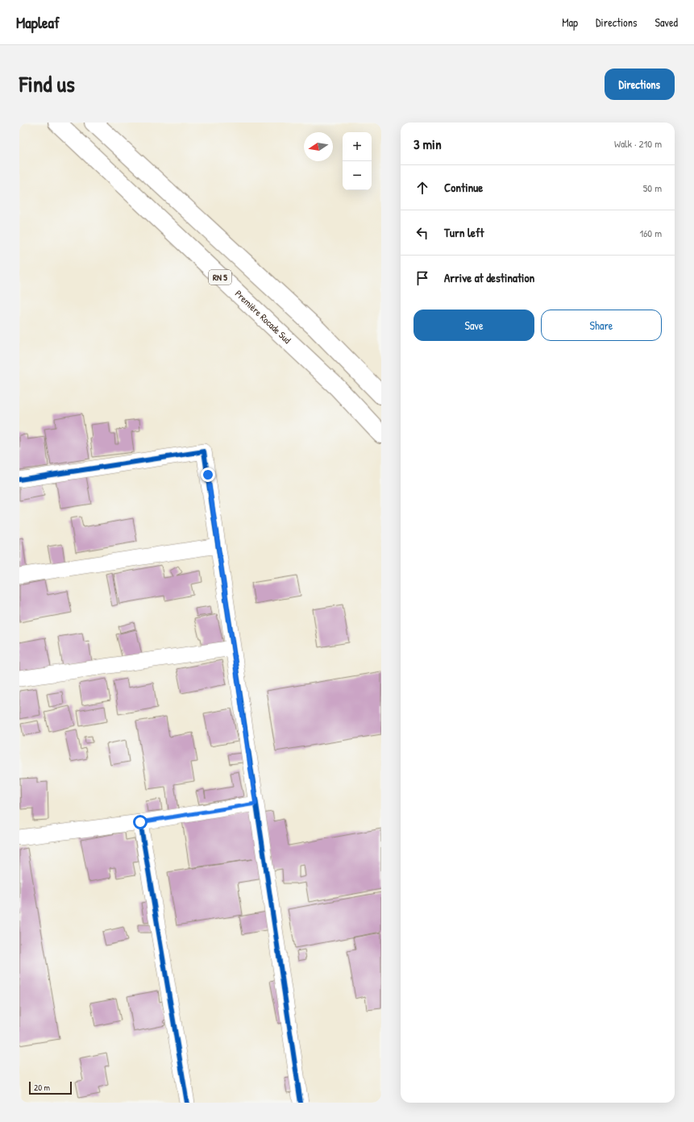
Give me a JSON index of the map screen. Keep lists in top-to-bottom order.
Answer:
{
  "streets": {
    "highway": ["RN 5", "Première Rocade Sud"]
  },
  "scale_bar": "20 m",
  "north": "left",
  "page": {
    "header": "Mapleaf",
    "nav": ["Map", "Directions", "Saved"],
    "title": "Find us",
    "buttons": [
      "Directions",
      ["Save", "Share"]
    ],
    "heading": ["3 min", "Walk · 210 m"],
    "map_buttons": ["+", "−"],
    "list": [
      ["Continue", "50 m"],
      ["Turn left", "160 m"],
      "Arrive at destination"
    ],
    "scale": "20 m"
  }
}
